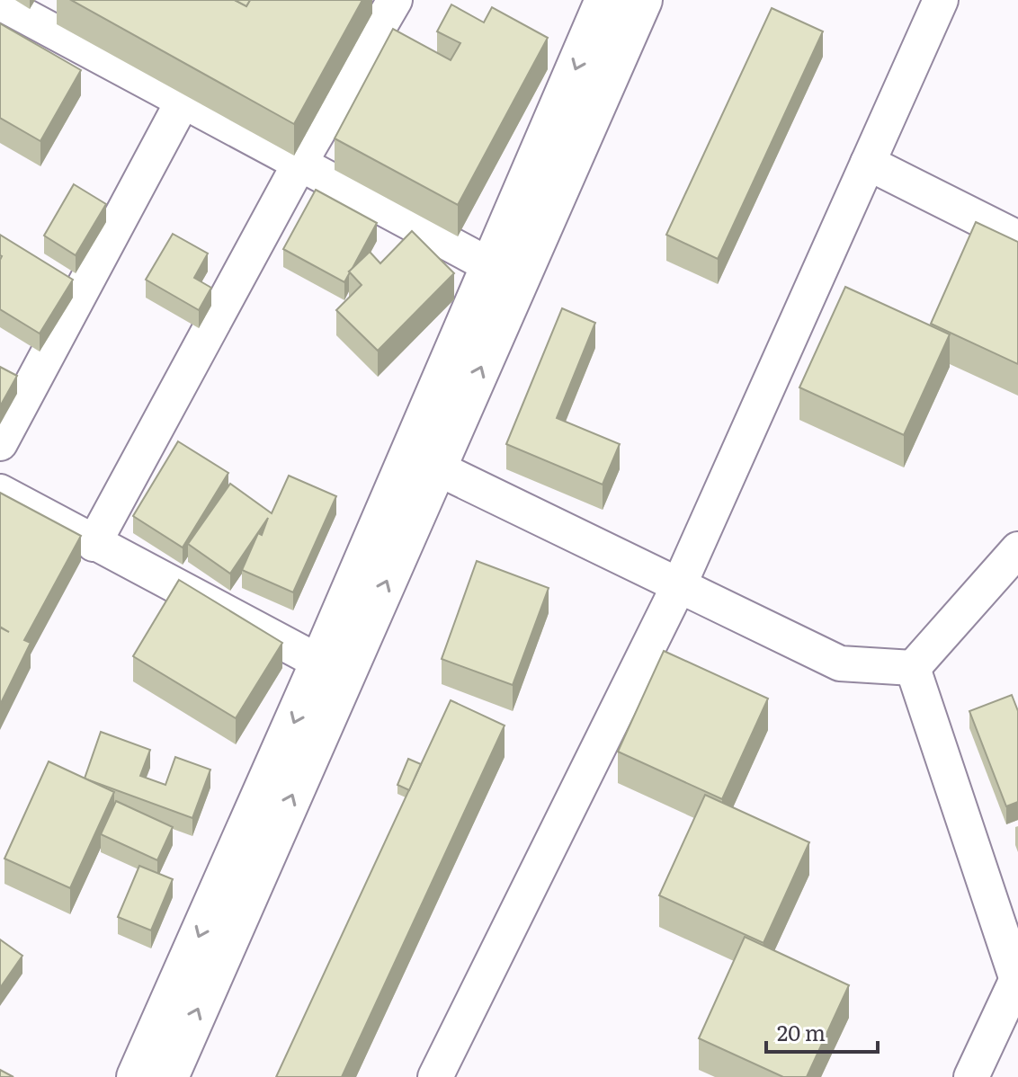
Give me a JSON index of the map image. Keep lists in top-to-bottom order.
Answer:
{
  "scale_bar": "20 m"
}
